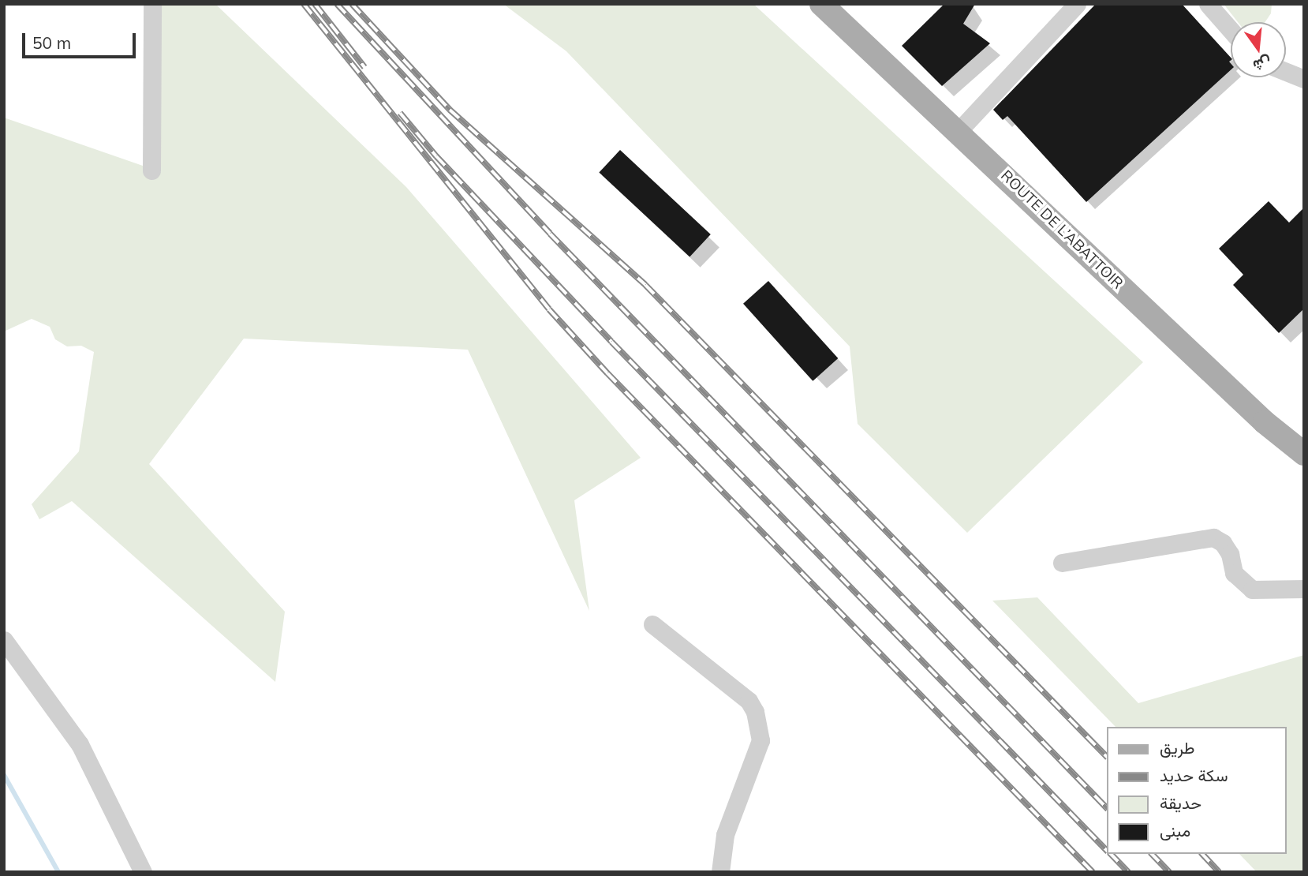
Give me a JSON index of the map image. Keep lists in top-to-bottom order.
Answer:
{
  "streets": {
    "main road": ["ROUTE DE L’ABATTOIR"]
  },
  "legend": [
    "طريق",
    "سكة حديد",
    "حديقة",
    "مبنى"
  ],
  "scale_bar": "50 m",
  "north": "bottom"
}
